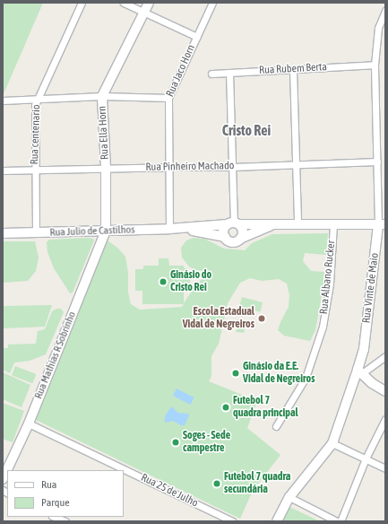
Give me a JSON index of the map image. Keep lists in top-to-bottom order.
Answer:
{
  "streets": {
    "main road": [
      "Rua Ella Horn",
      "Rua Julio de Castilhos",
      "Rua Vinte de Maio",
      "Rua Mathias R Sobrinho"
    ],
    "street": [
      "Rua Rubem Berta",
      "Rua Jaco Horn",
      "Rua centenario",
      "Rua Pinheiro Machado",
      "Rua Albano Rucker",
      "Rua 25 de Julho"
    ]
  },
  "crossings": [
    ["Rua Rubem Berta", "Rua Vinte de Maio"],
    ["Rua Jaco Horn", "Rua Pinheiro Machado"],
    ["Rua Jaco Horn", "Rua Julio de Castilhos"],
    ["Rua Ella Horn", "Rua Pinheiro Machado"],
    ["Rua Ella Horn", "Rua Julio de Castilhos"],
    ["Rua Ella Horn", "Rua Mathias R Sobrinho"],
    ["Rua centenario", "Rua Pinheiro Machado"],
    ["Rua centenario", "Rua Julio de Castilhos"],
    ["Rua Pinheiro Machado", "Rua Vinte de Maio"],
    ["Rua Julio de Castilhos", "Rua Albano Rucker"],
    ["Rua Julio de Castilhos", "Rua Vinte de Maio"],
    ["Rua Julio de Castilhos", "Rua Mathias R Sobrinho"],
    ["Rua Mathias R Sobrinho", "Rua 25 de Julho"]
  ],
  "districts": ["Cristo Rei"],
  "places": [
    "Ginásio do Cristo Rei",
    "Escola Estadual Vidal de Negreiros",
    "Ginásio da E.E. Vidal de Negreiros",
    "Futebol 7 quadra principal",
    "Soges - Sede campestre",
    "Futebol 7 quadra secundária"
  ],
  "legend": ["Rua", "Parque"]
}
